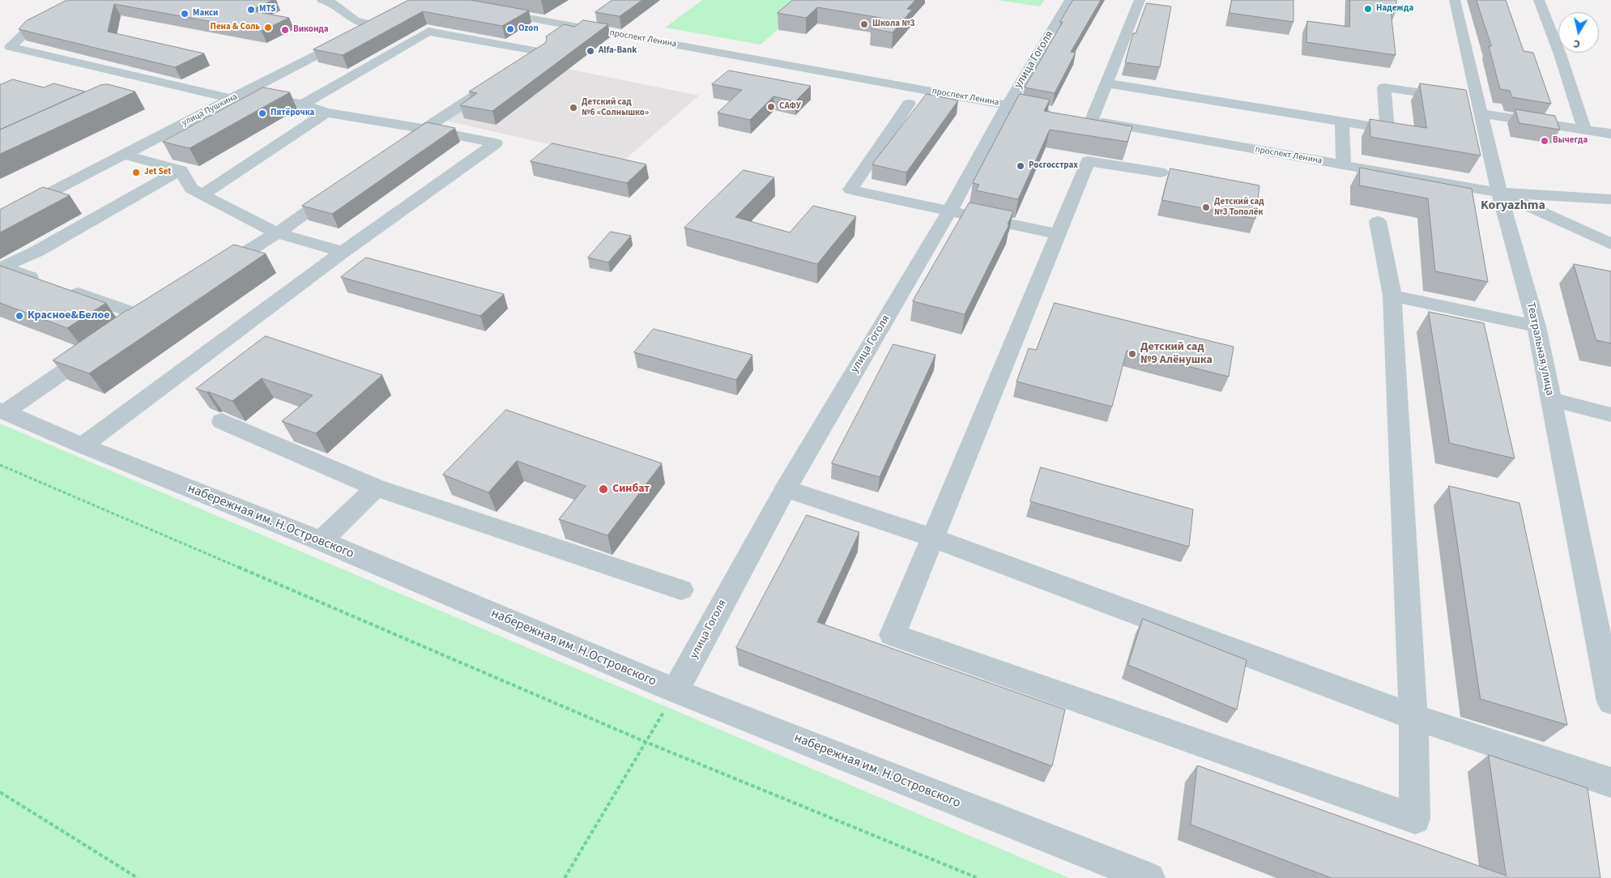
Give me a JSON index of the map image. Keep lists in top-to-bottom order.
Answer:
{
  "streets": {
    "street": [
      "проспект Ленина",
      "улица Гоголя",
      "улица Пушкина",
      "Театральная улица",
      "набережная им. Н.Островского"
    ]
  },
  "crossings": [
    ["проспект Ленина", "улица Гоголя"],
    ["проспект Ленина", "Театральная улица"],
    ["улица Гоголя", "набережная им. Н.Островского"]
  ],
  "districts": ["Koryazhma"],
  "places": [
    "Надежда",
    "MTS",
    "Макси",
    "Школа №3",
    "Пена & Соль",
    "Ozon",
    "Виконда",
    "Alfa-Bank",
    "САФУ",
    "Детский сад №6 «Солнышко»",
    "Пятёрочка",
    "Вычегда",
    "Росгосстрах",
    "Jet Set",
    "Детский сад №3 Тополёк",
    "Красное&Белое",
    "Детский сад №9 Алёнушка",
    "Синбат"
  ],
  "north": "bottom"
}
